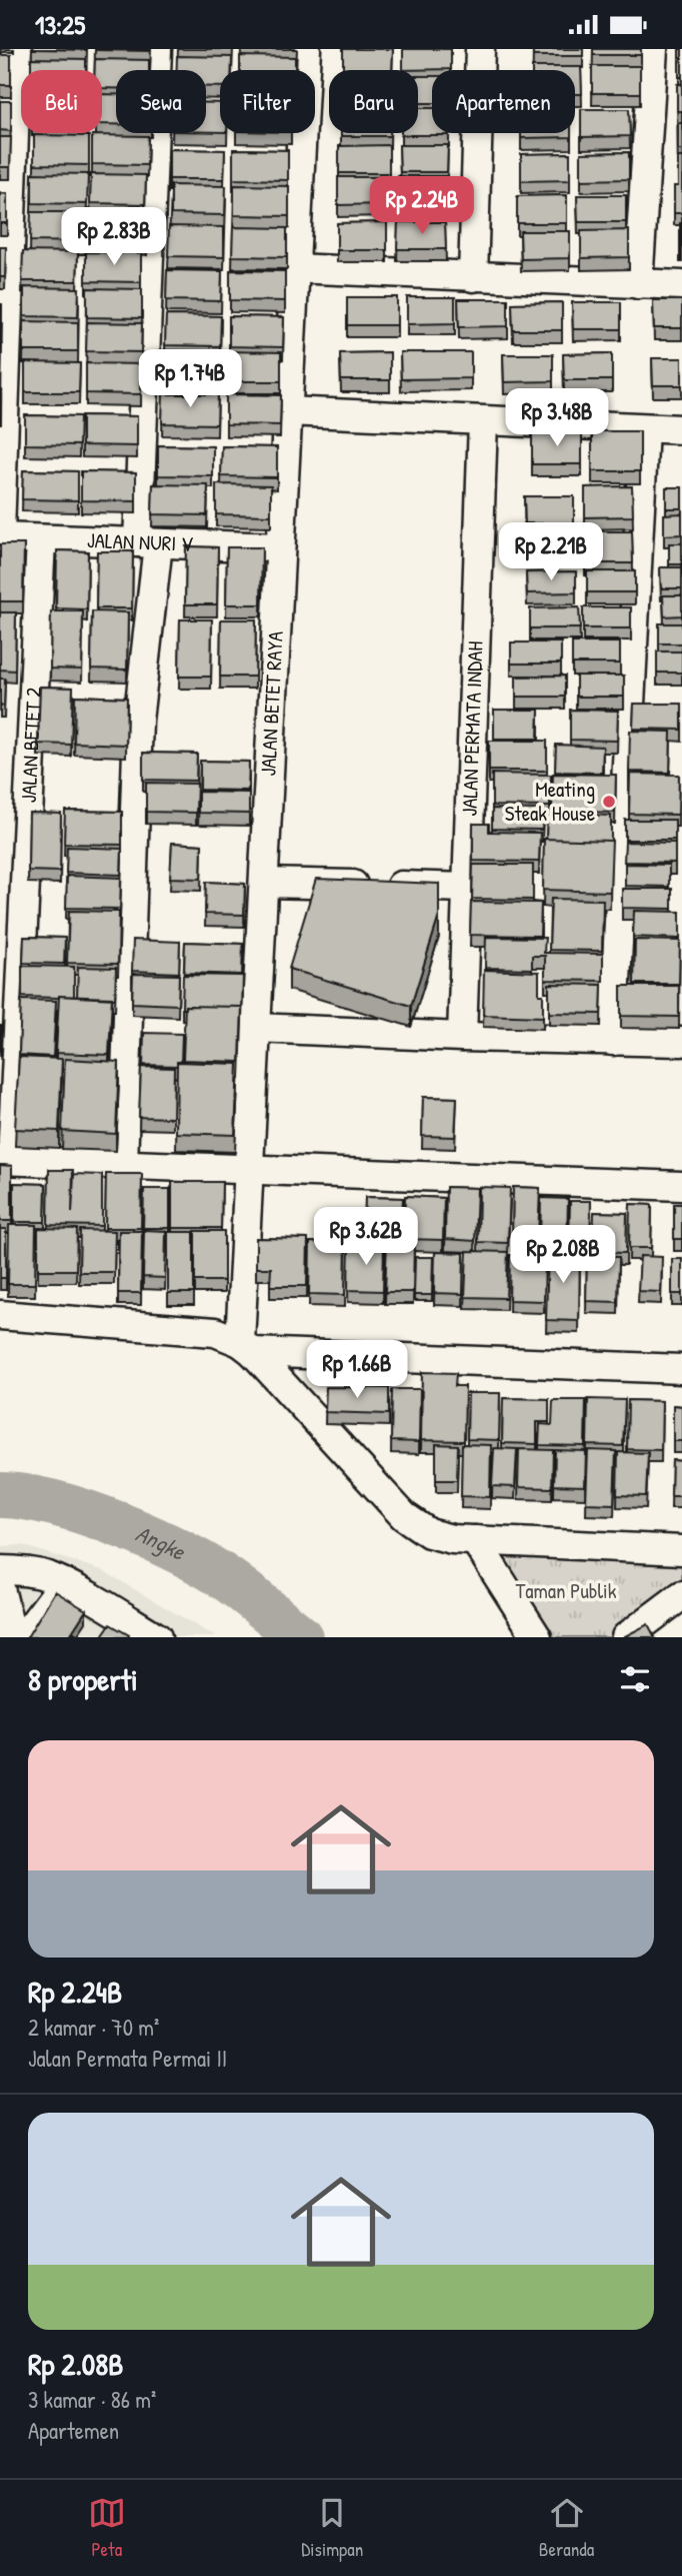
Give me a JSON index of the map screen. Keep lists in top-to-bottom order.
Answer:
{
  "streets": {
    "street": [
      "JALAN NURI V",
      "JALAN BETET RAYA",
      "JALAN PERMATA INDAH",
      "JALAN BETET 2"
    ]
  },
  "crossings": [
    ["JALAN NURI V", "JALAN BETET RAYA"],
    ["JALAN NURI V", "JALAN BETET 2"]
  ],
  "water": ["Angke"],
  "parks": ["Taman Publik"],
  "places": ["Meating Steak House"],
  "page": {
    "status": "13:25",
    "chip": [
      "Beli",
      "Sewa",
      "Filter",
      "Baru",
      "Apartemen"
    ],
    "price": [
      "Rp 2.24B",
      "Rp 2.83B",
      "Rp 1.74B",
      "Rp 3.48B",
      "Rp 2.21B",
      "Rp 3.62B",
      "Rp 2.08B",
      "Rp 1.66B"
    ],
    "heading": "8 properti",
    "list": [
      {
        "name": "Rp 2.24B",
        "note": "2 kamar · 70 m² · Jalan Permata Permai II"
      },
      {
        "name": "Rp 2.08B",
        "note": "3 kamar · 86 m² · Apartemen"
      }
    ],
    "tabs": ["Peta", "Disimpan", "Beranda"]
  }
}
